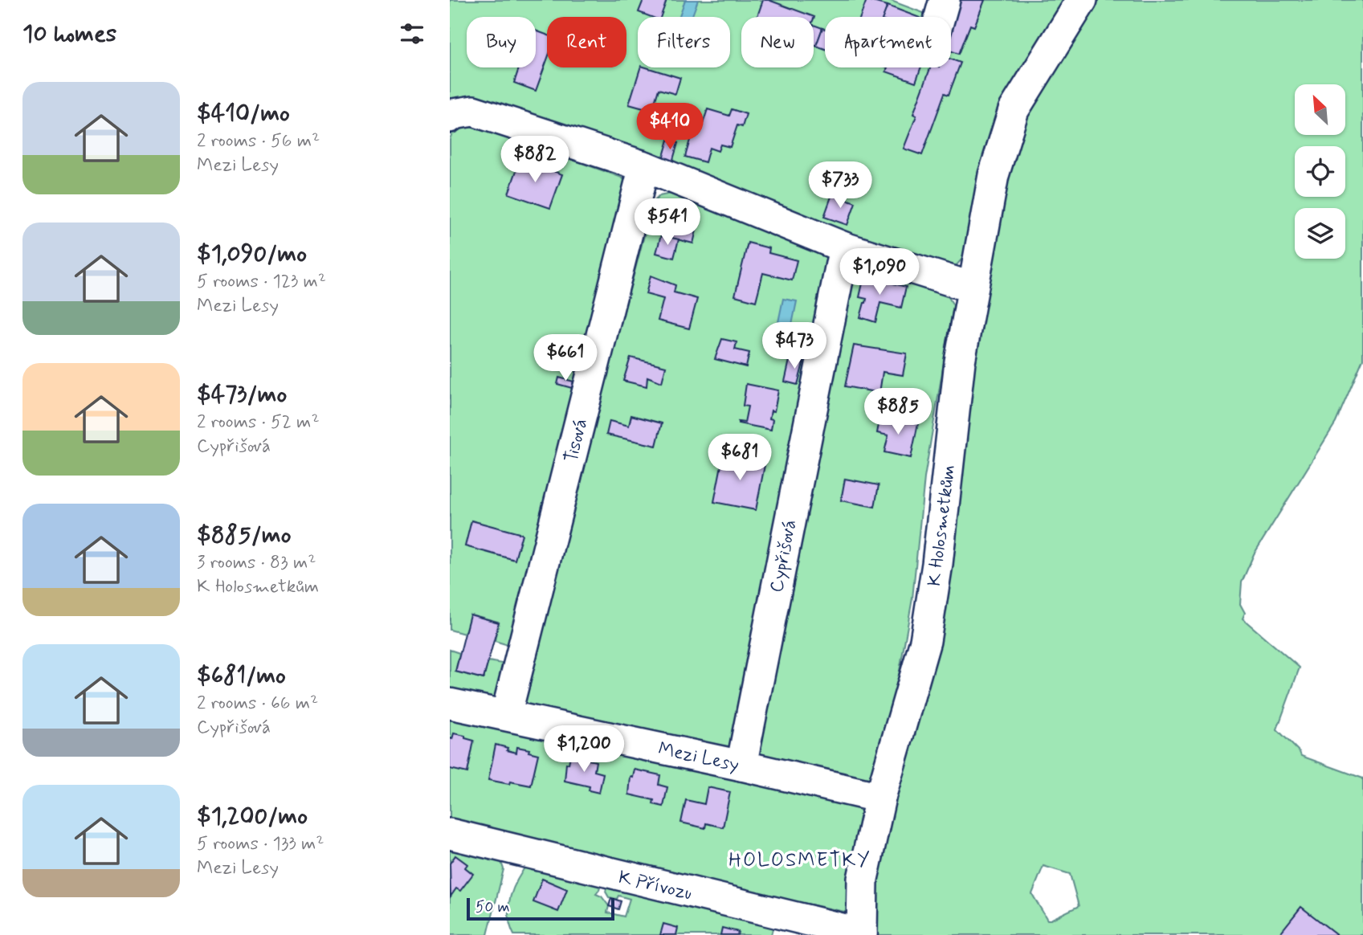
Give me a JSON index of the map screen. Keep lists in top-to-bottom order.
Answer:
{
  "streets": {
    "street": [
      "Tisová",
      "K Holosmetkům",
      "Cypřišová",
      "Mezi Lesy",
      "K Přívozu"
    ]
  },
  "crossings": [
    ["Tisová", "Mezi Lesy"],
    ["K Holosmetkům", "Mezi Lesy"],
    ["K Holosmetkům", "K Přívozu"],
    ["Cypřišová", "Mezi Lesy"]
  ],
  "districts": ["HOLOSMETKY"],
  "scale_bar": "50 m",
  "north": "top left",
  "page": {
    "heading": "10 homes",
    "chip": [
      "Buy",
      "Rent",
      "Filters",
      "New",
      "Apartment"
    ],
    "list": [
      {
        "name": "$410/mo",
        "note": "2 rooms · 56 m² · Mezi Lesy"
      },
      {
        "name": "$1,090/mo",
        "note": "5 rooms · 123 m² · Mezi Lesy"
      },
      {
        "name": "$473/mo",
        "note": "2 rooms · 52 m² · Cypřišová"
      },
      {
        "name": "$885/mo",
        "note": "3 rooms · 83 m² · K Holosmetkům"
      },
      {
        "name": "$681/mo",
        "note": "2 rooms · 66 m² · Cypřišová"
      },
      {
        "name": "$1,200/mo",
        "note": "5 rooms · 133 m² · Mezi Lesy"
      }
    ],
    "price": [
      "$410",
      "$882",
      "$733",
      "$541",
      "$1,090",
      "$473",
      "$661",
      "$885",
      "$681",
      "$1,200"
    ],
    "scale": "50 m"
  }
}
